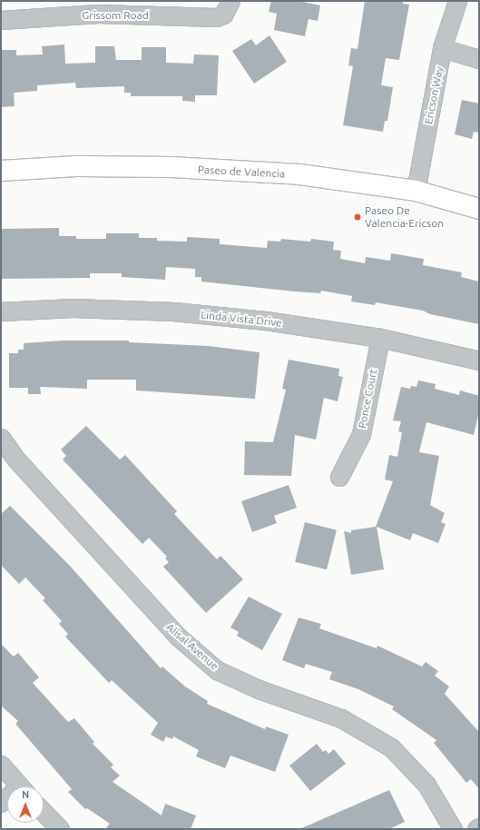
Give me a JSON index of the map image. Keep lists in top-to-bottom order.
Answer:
{
  "streets": {
    "main road": ["Paseo de Valencia"],
    "street": [
      "Grissom Road",
      "Ericson Way",
      "Linda Vista Drive",
      "Ponce Court",
      "Alisal Avenue"
    ]
  },
  "crossings": [
    ["Ericson Way", "Paseo de Valencia"],
    ["Linda Vista Drive", "Ponce Court"]
  ],
  "places": ["Paseo De Valencia-Ericson"],
  "north": "top"
}
